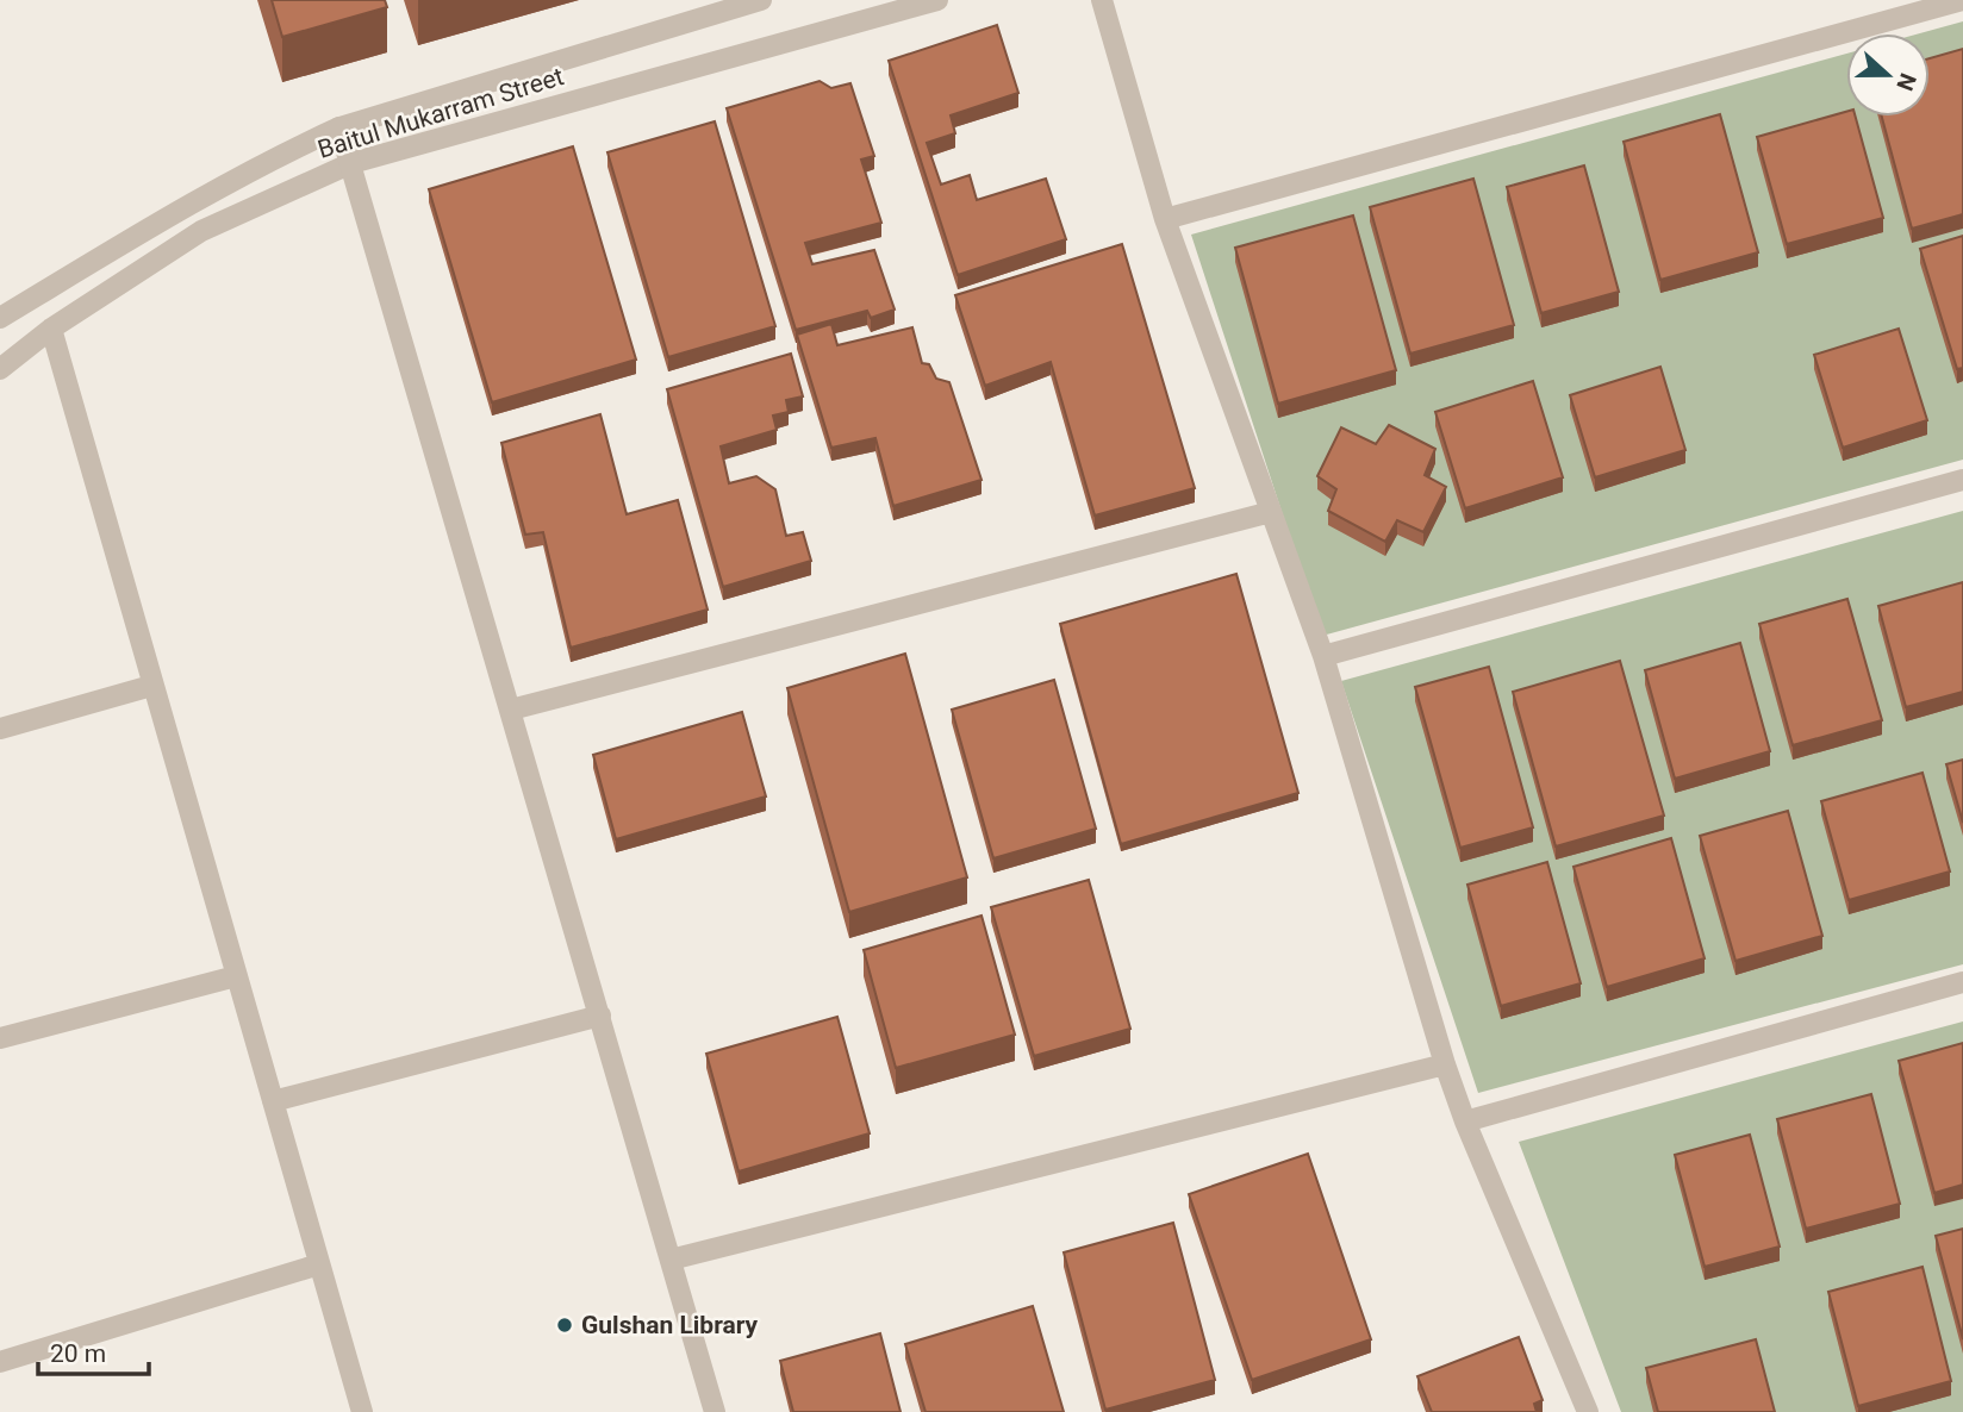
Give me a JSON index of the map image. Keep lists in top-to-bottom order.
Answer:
{
  "streets": {
    "street": ["Baitul Mukarram Street"]
  },
  "places": ["Gulshan Library"],
  "scale_bar": "20 m",
  "north": "right"
}
